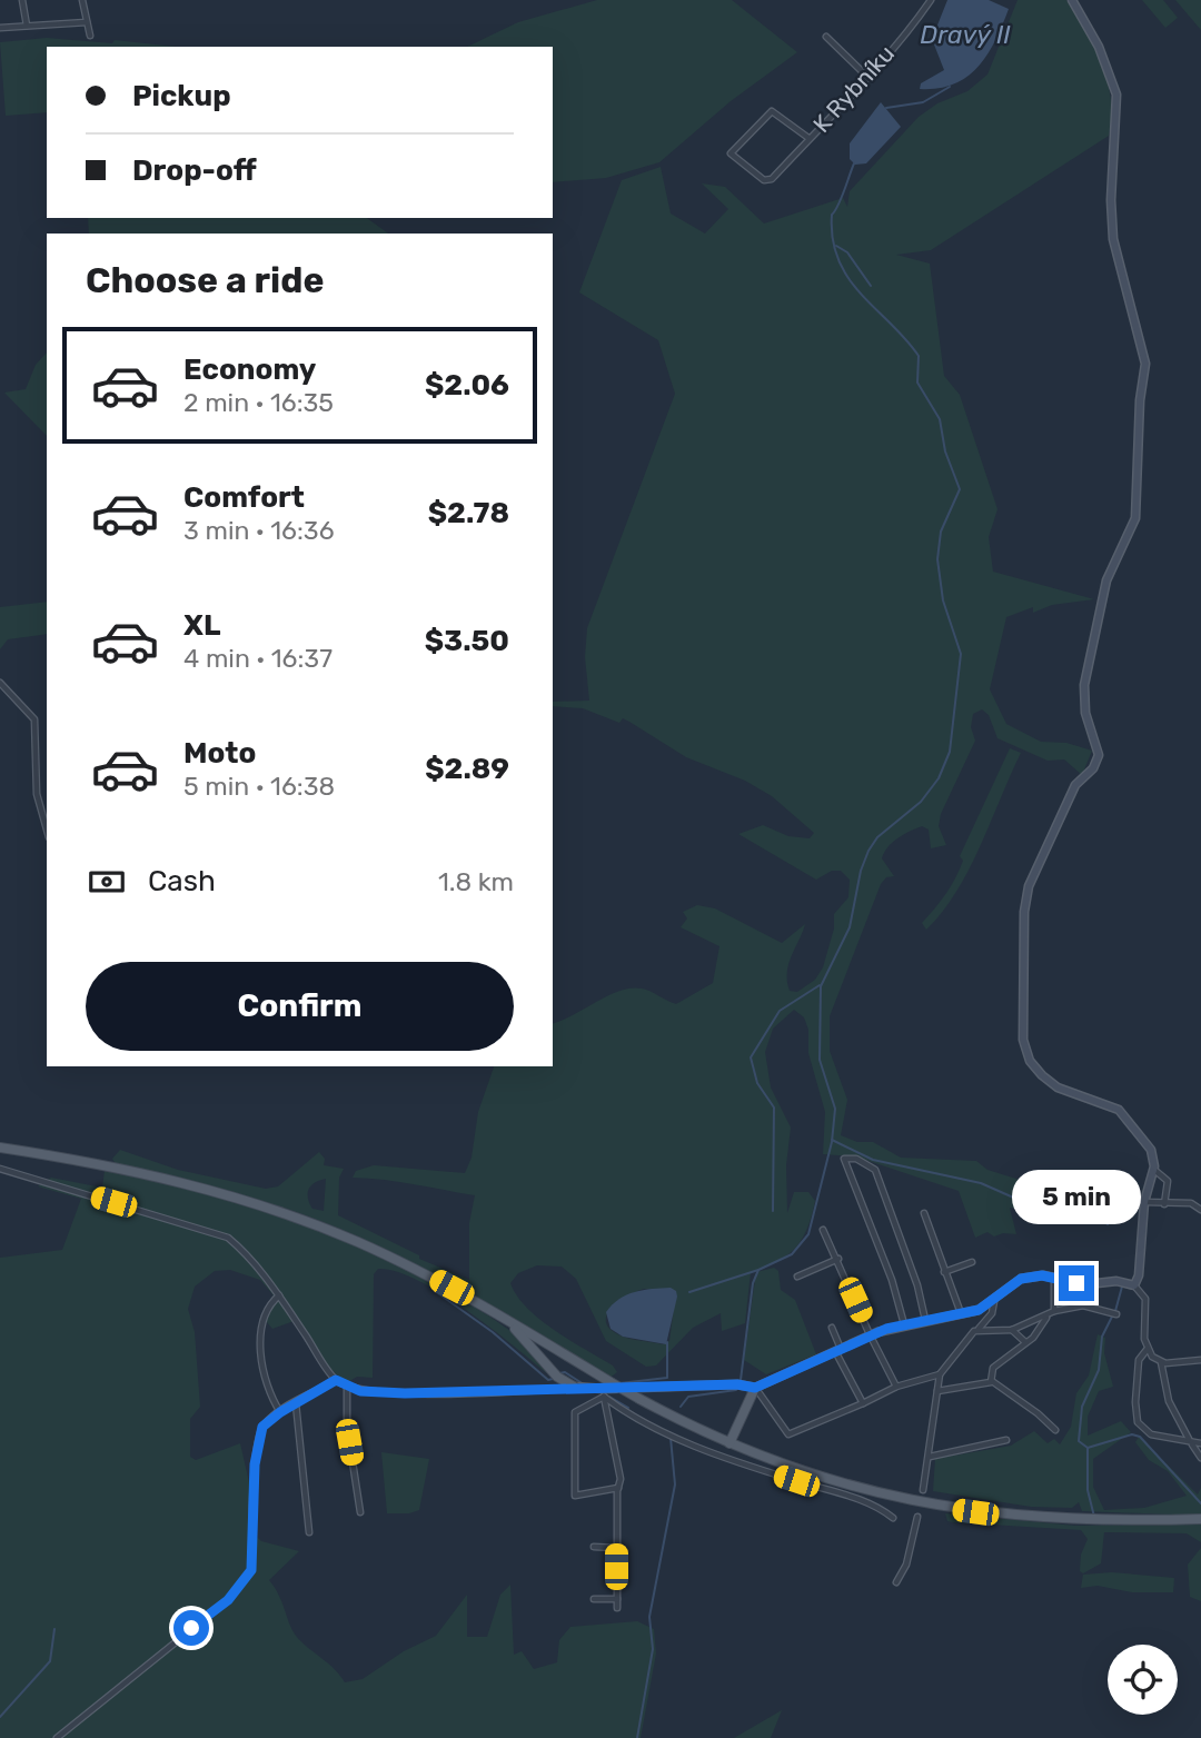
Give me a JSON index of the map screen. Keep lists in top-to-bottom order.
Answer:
{
  "streets": {
    "street": ["K Rybníku"]
  },
  "water": ["Dravý II"],
  "page": {
    "banner": ["Pickup", "Drop-off"],
    "heading": "Choose a ride",
    "list": [
      {
        "name": "Economy",
        "note": "2 min · 16:35",
        "value": "$2.06"
      },
      {
        "name": "Comfort",
        "note": "3 min · 16:36",
        "value": "$2.78"
      },
      {
        "name": "XL",
        "note": "4 min · 16:37",
        "value": "$3.50"
      },
      {
        "name": "Moto",
        "note": "5 min · 16:38",
        "value": "$2.89"
      }
    ],
    "pay": ["Cash", "1.8 km"],
    "buttons": "Confirm",
    "bubble": "5 min"
  }
}
